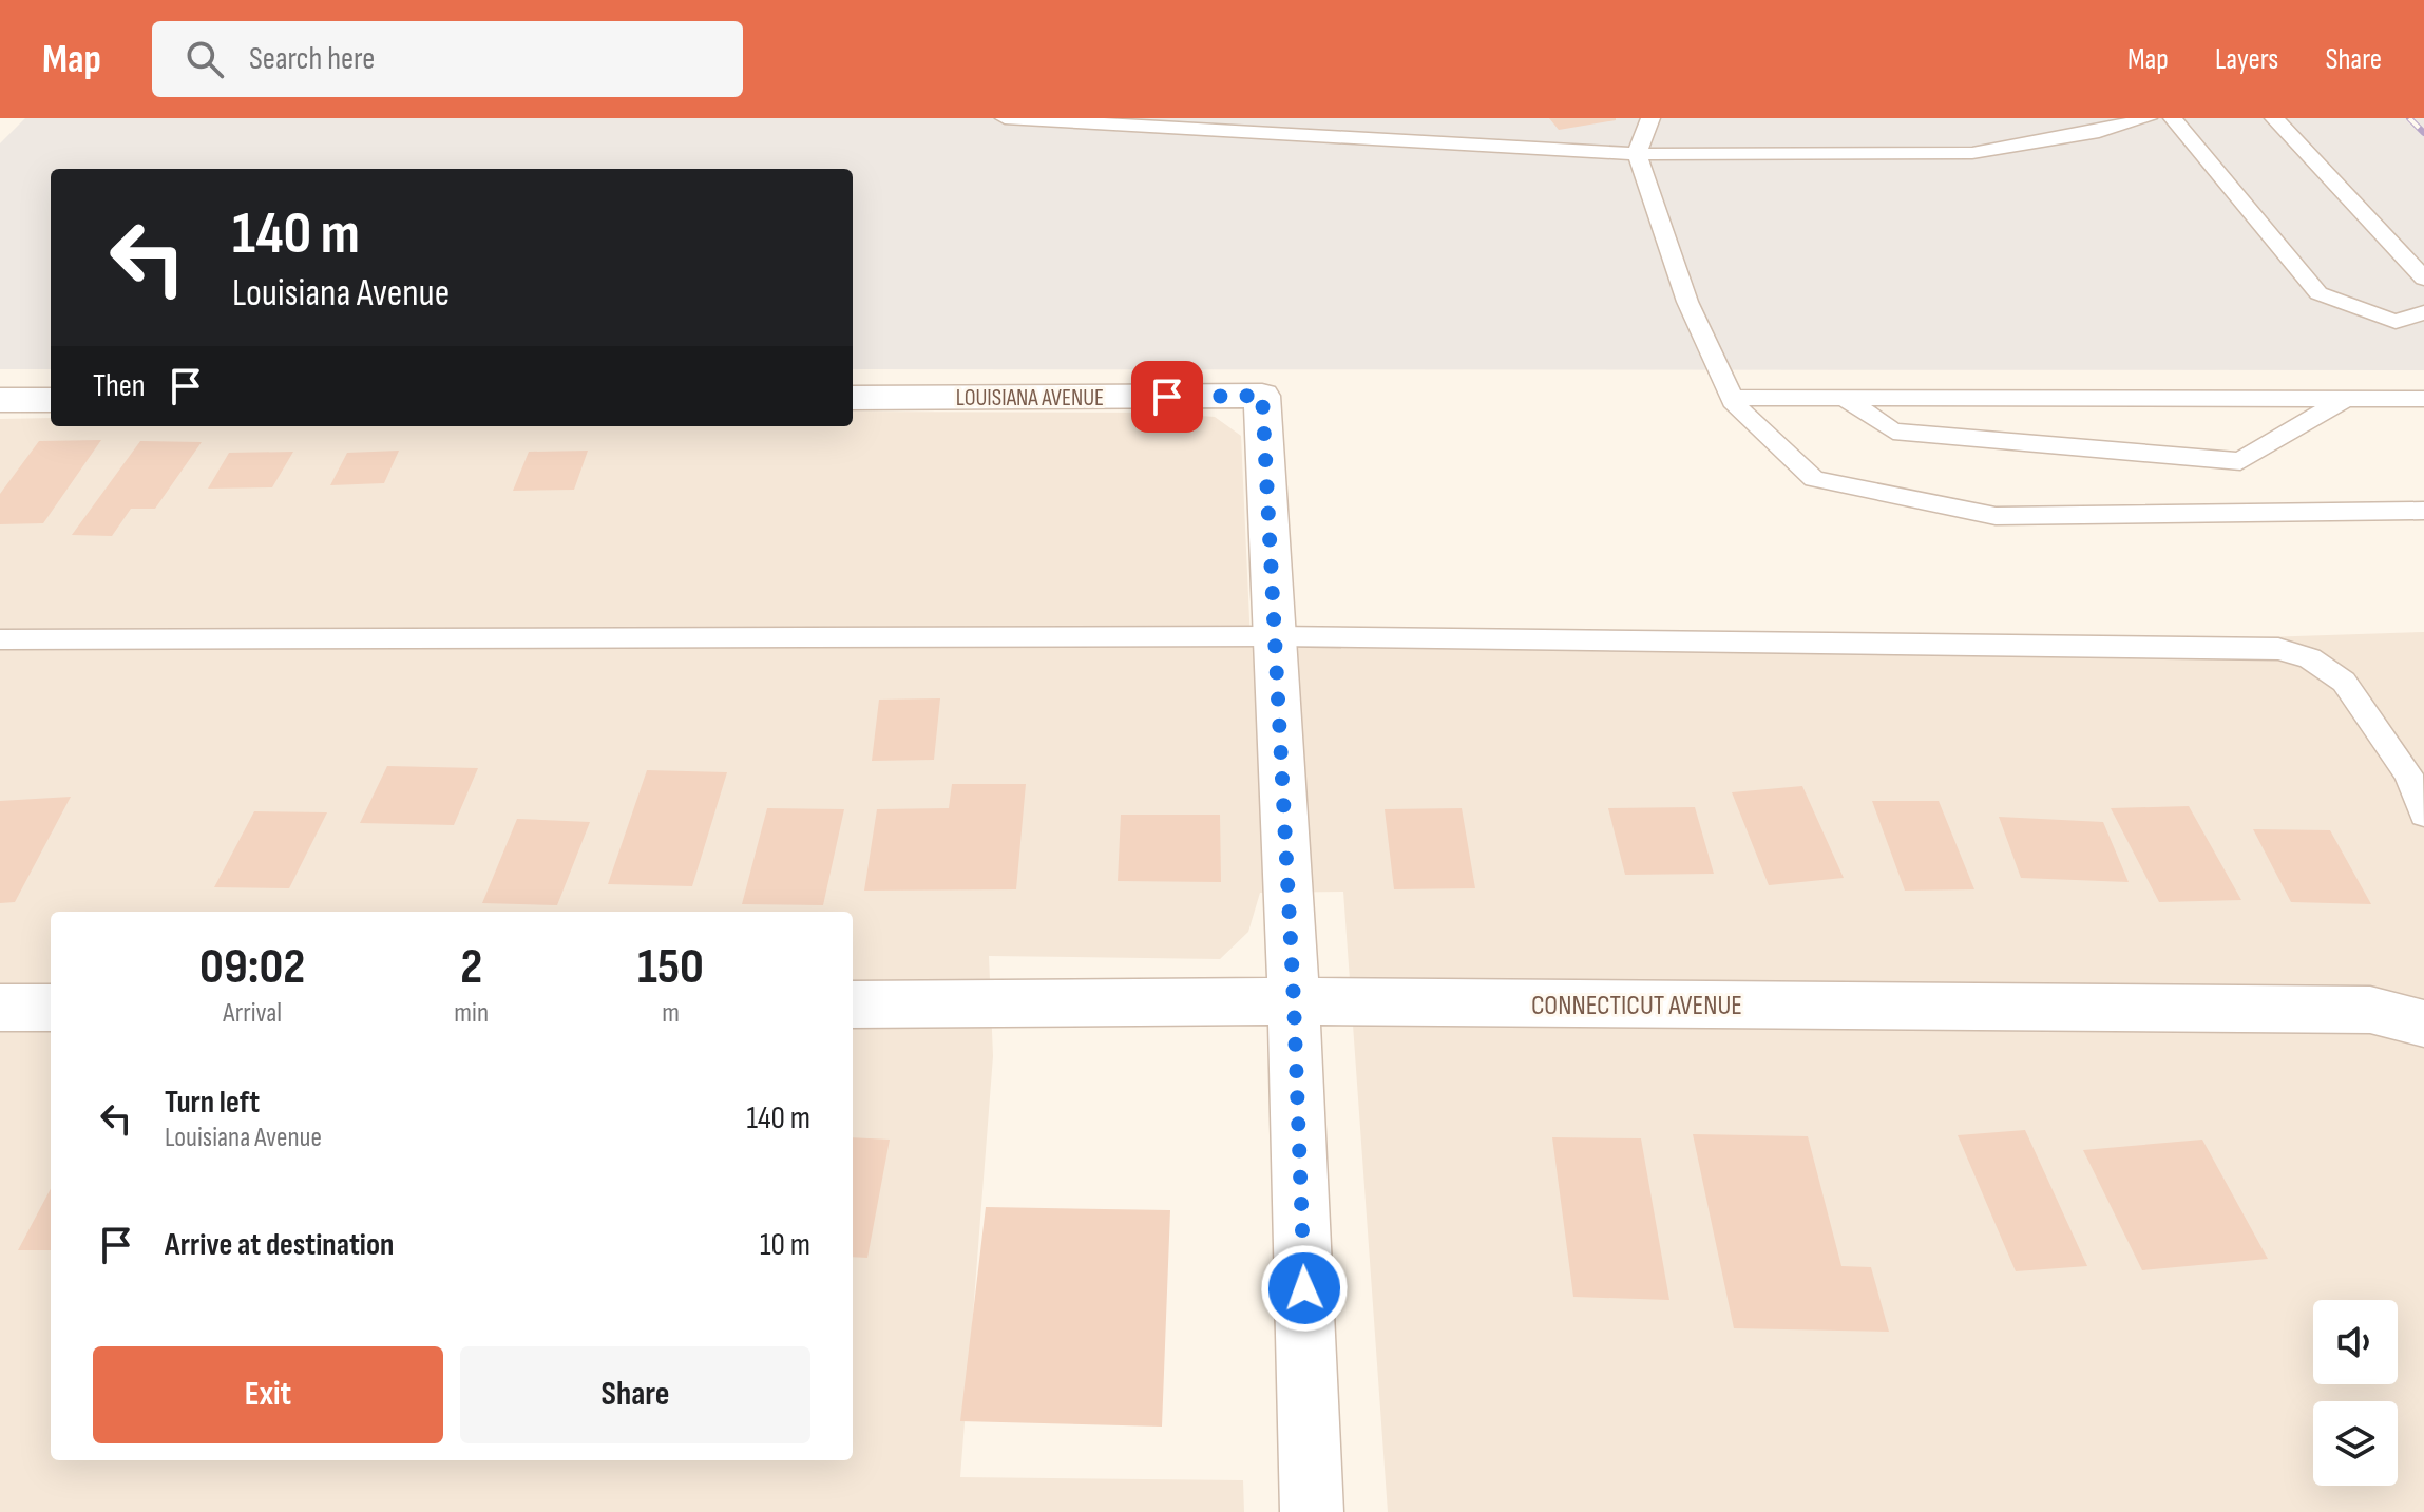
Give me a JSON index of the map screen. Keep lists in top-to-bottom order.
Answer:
{
  "streets": {
    "street": ["LOUISIANA AVENUE", "CONNECTICUT AVENUE"]
  },
  "page": {
    "header": "Map",
    "search": "Search here",
    "nav": ["Map", "Layers", "Share"],
    "turn": ["140 m", "Louisiana Avenue"],
    "then": "Then",
    "eta": [
      "09:02",
      "Arrival",
      "2",
      "min",
      "150",
      "m"
    ],
    "list": [
      {
        "name": "Turn left",
        "note": "Louisiana Avenue",
        "value": "140 m"
      },
      {
        "name": "Arrive at destination",
        "value": "10 m"
      }
    ],
    "buttons": ["Exit", "Share"]
  }
}
